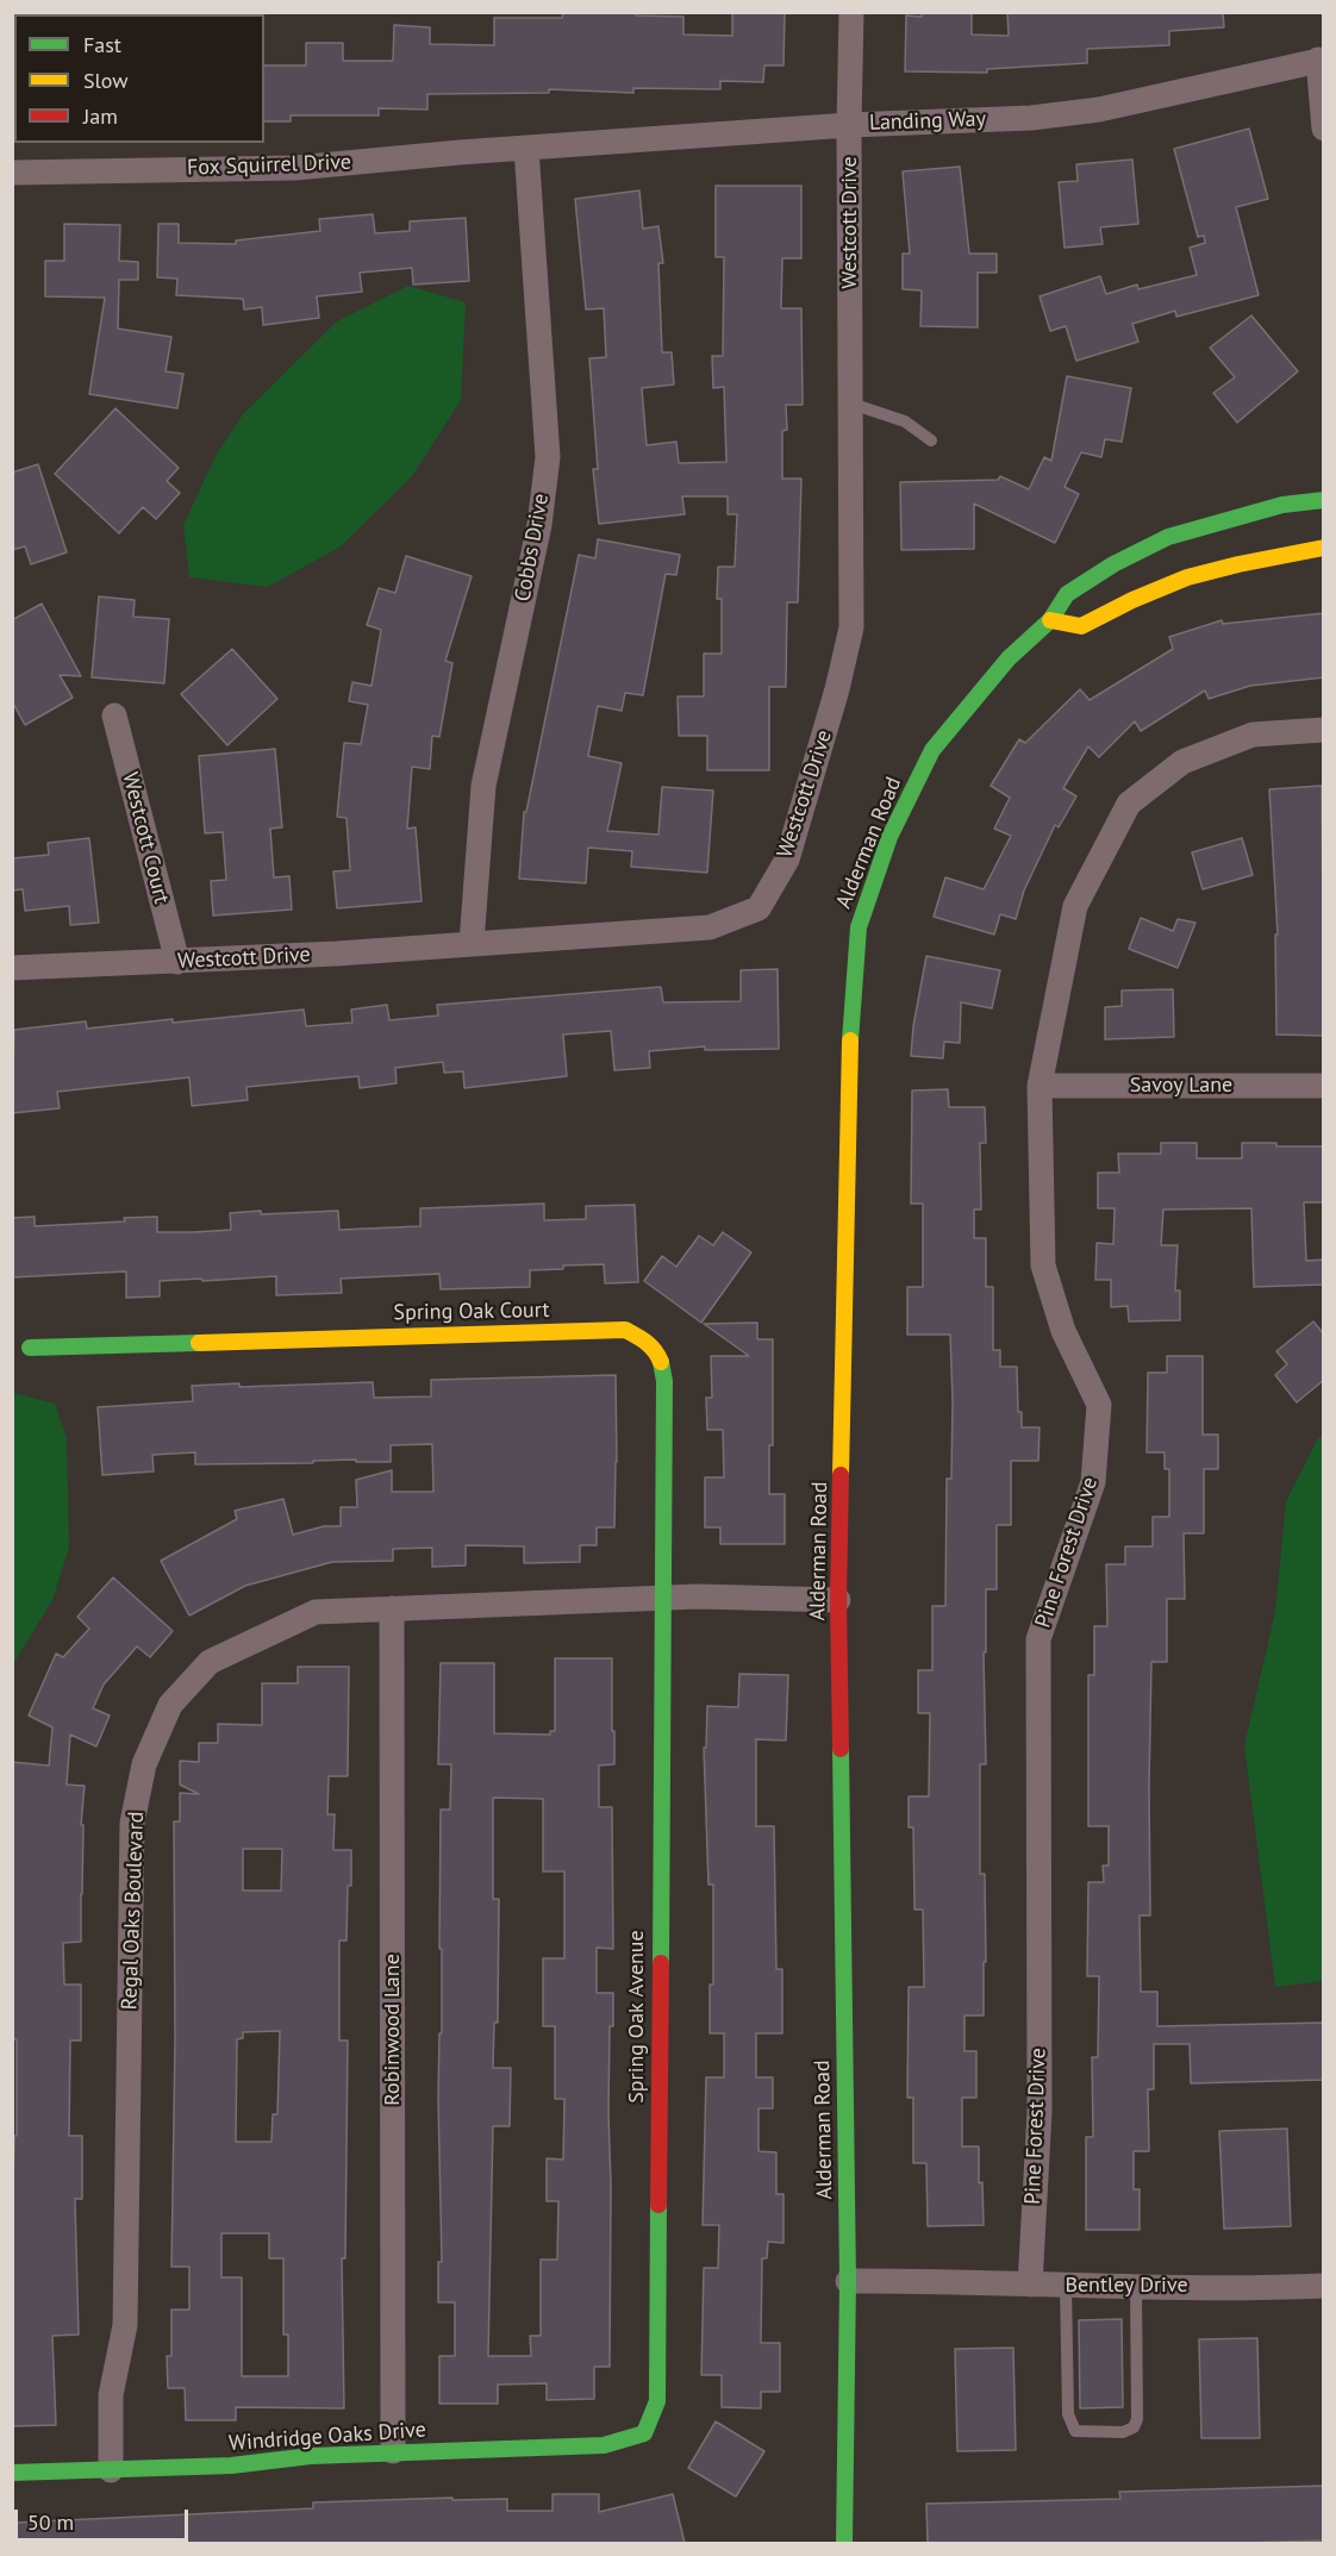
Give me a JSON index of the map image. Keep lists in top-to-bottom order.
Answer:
{
  "streets": {
    "street": [
      "Landing Way",
      "Fox Squirrel Drive",
      "Westcott Drive",
      "Cobbs Drive",
      "Westcott Court",
      "Alderman Road",
      "Savoy Lane",
      "Spring Oak Court",
      "Pine Forest Drive",
      "Regal Oaks Boulevard",
      "Spring Oak Avenue",
      "Robinwood Lane",
      "Bentley Drive",
      "Windridge Oaks Drive"
    ]
  },
  "crossings": [
    ["Landing Way", "Fox Squirrel Drive"],
    ["Landing Way", "Westcott Drive"],
    ["Landing Way", "Cobbs Drive"],
    ["Fox Squirrel Drive", "Cobbs Drive"],
    ["Westcott Drive", "Cobbs Drive"],
    ["Westcott Drive", "Westcott Court"],
    ["Alderman Road", "Regal Oaks Boulevard"],
    ["Alderman Road", "Bentley Drive"],
    ["Savoy Lane", "Pine Forest Drive"],
    ["Spring Oak Court", "Regal Oaks Boulevard"],
    ["Spring Oak Court", "Spring Oak Avenue"],
    ["Pine Forest Drive", "Bentley Drive"],
    ["Regal Oaks Boulevard", "Spring Oak Avenue"],
    ["Regal Oaks Boulevard", "Robinwood Lane"],
    ["Regal Oaks Boulevard", "Windridge Oaks Drive"],
    ["Spring Oak Avenue", "Windridge Oaks Drive"],
    ["Robinwood Lane", "Windridge Oaks Drive"]
  ],
  "legend": ["Fast", "Slow", "Jam"],
  "scale_bar": "50 m"
}
